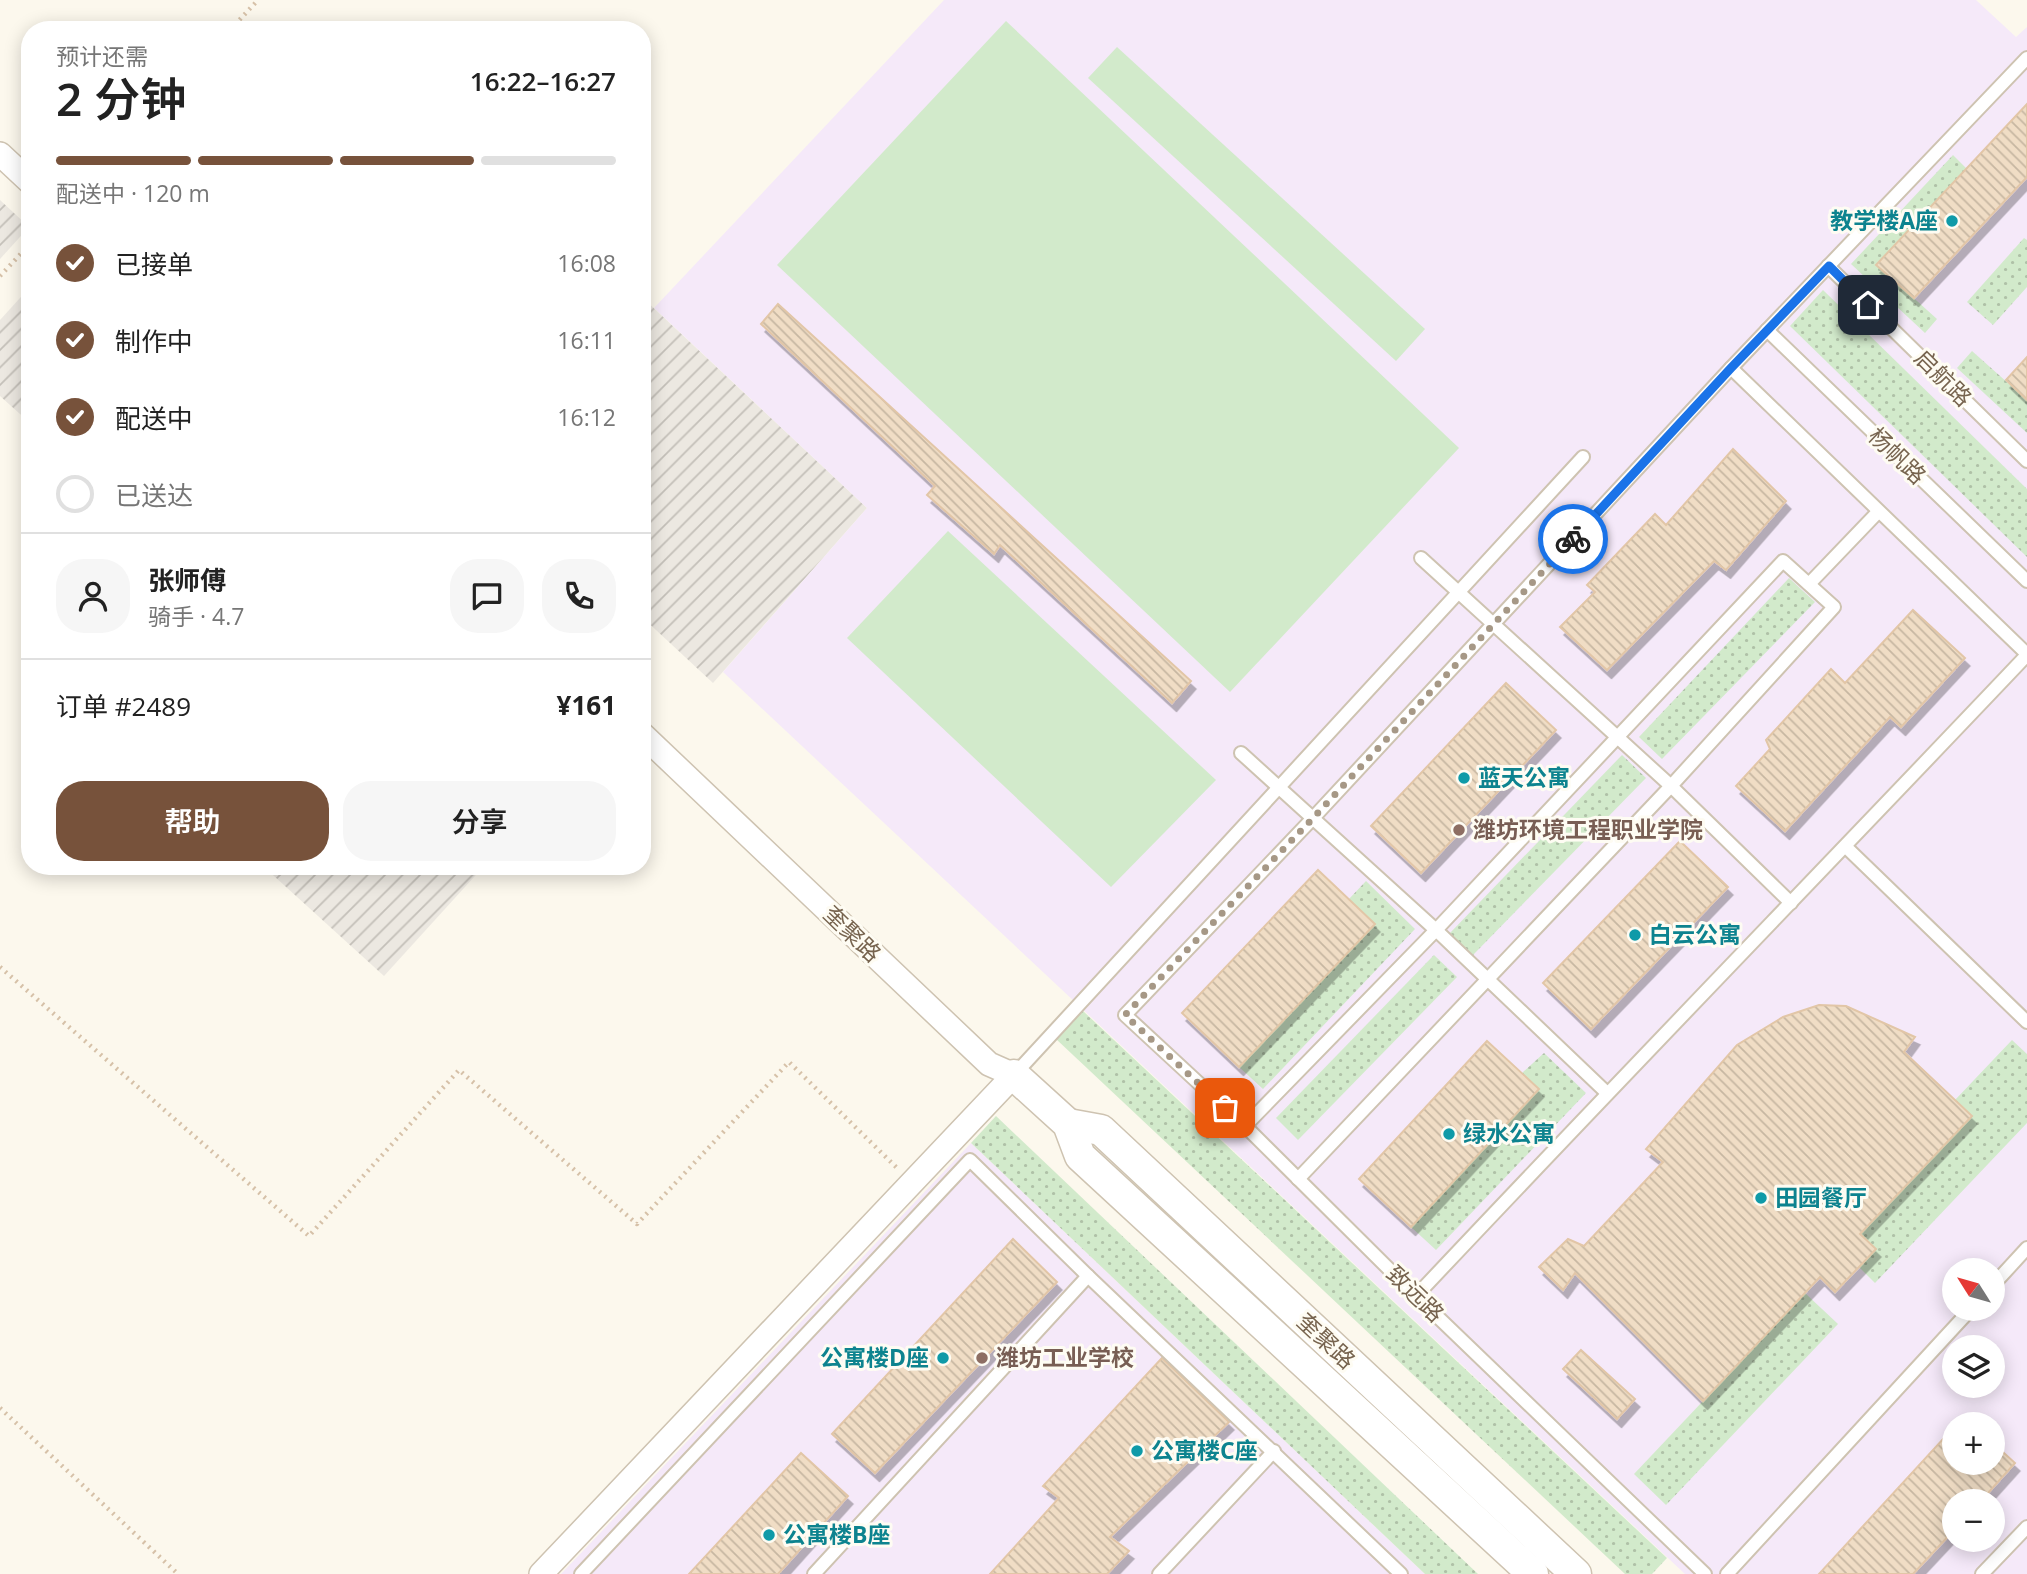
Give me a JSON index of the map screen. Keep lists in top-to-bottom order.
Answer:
{
  "streets": {
    "street": ["奎聚路"],
    "lane": ["启航路", "杨帆路", "致远路"]
  },
  "places": [
    "教学楼A座",
    "蓝天公寓",
    "潍坊环境工程职业学院",
    "白云公寓",
    "绿水公寓",
    "田园餐厅",
    "公寓楼D座",
    "潍坊工业学校",
    "公寓楼C座",
    "公寓楼B座"
  ],
  "north": "top left",
  "page": {
    "heading": ["2 分钟", "预计还需", "16:22–16:27"],
    "panel": [
      "张师傅",
      "骑手 · 4.7",
      "订单 #2489",
      "¥161"
    ],
    "bar": "配送中 · 120 m",
    "list": [
      ["已接单", "16:08"],
      ["制作中", "16:11"],
      ["配送中", "16:12"],
      "已送达"
    ],
    "buttons": ["帮助", "分享"],
    "map_buttons": ["+", "−"]
  }
}
